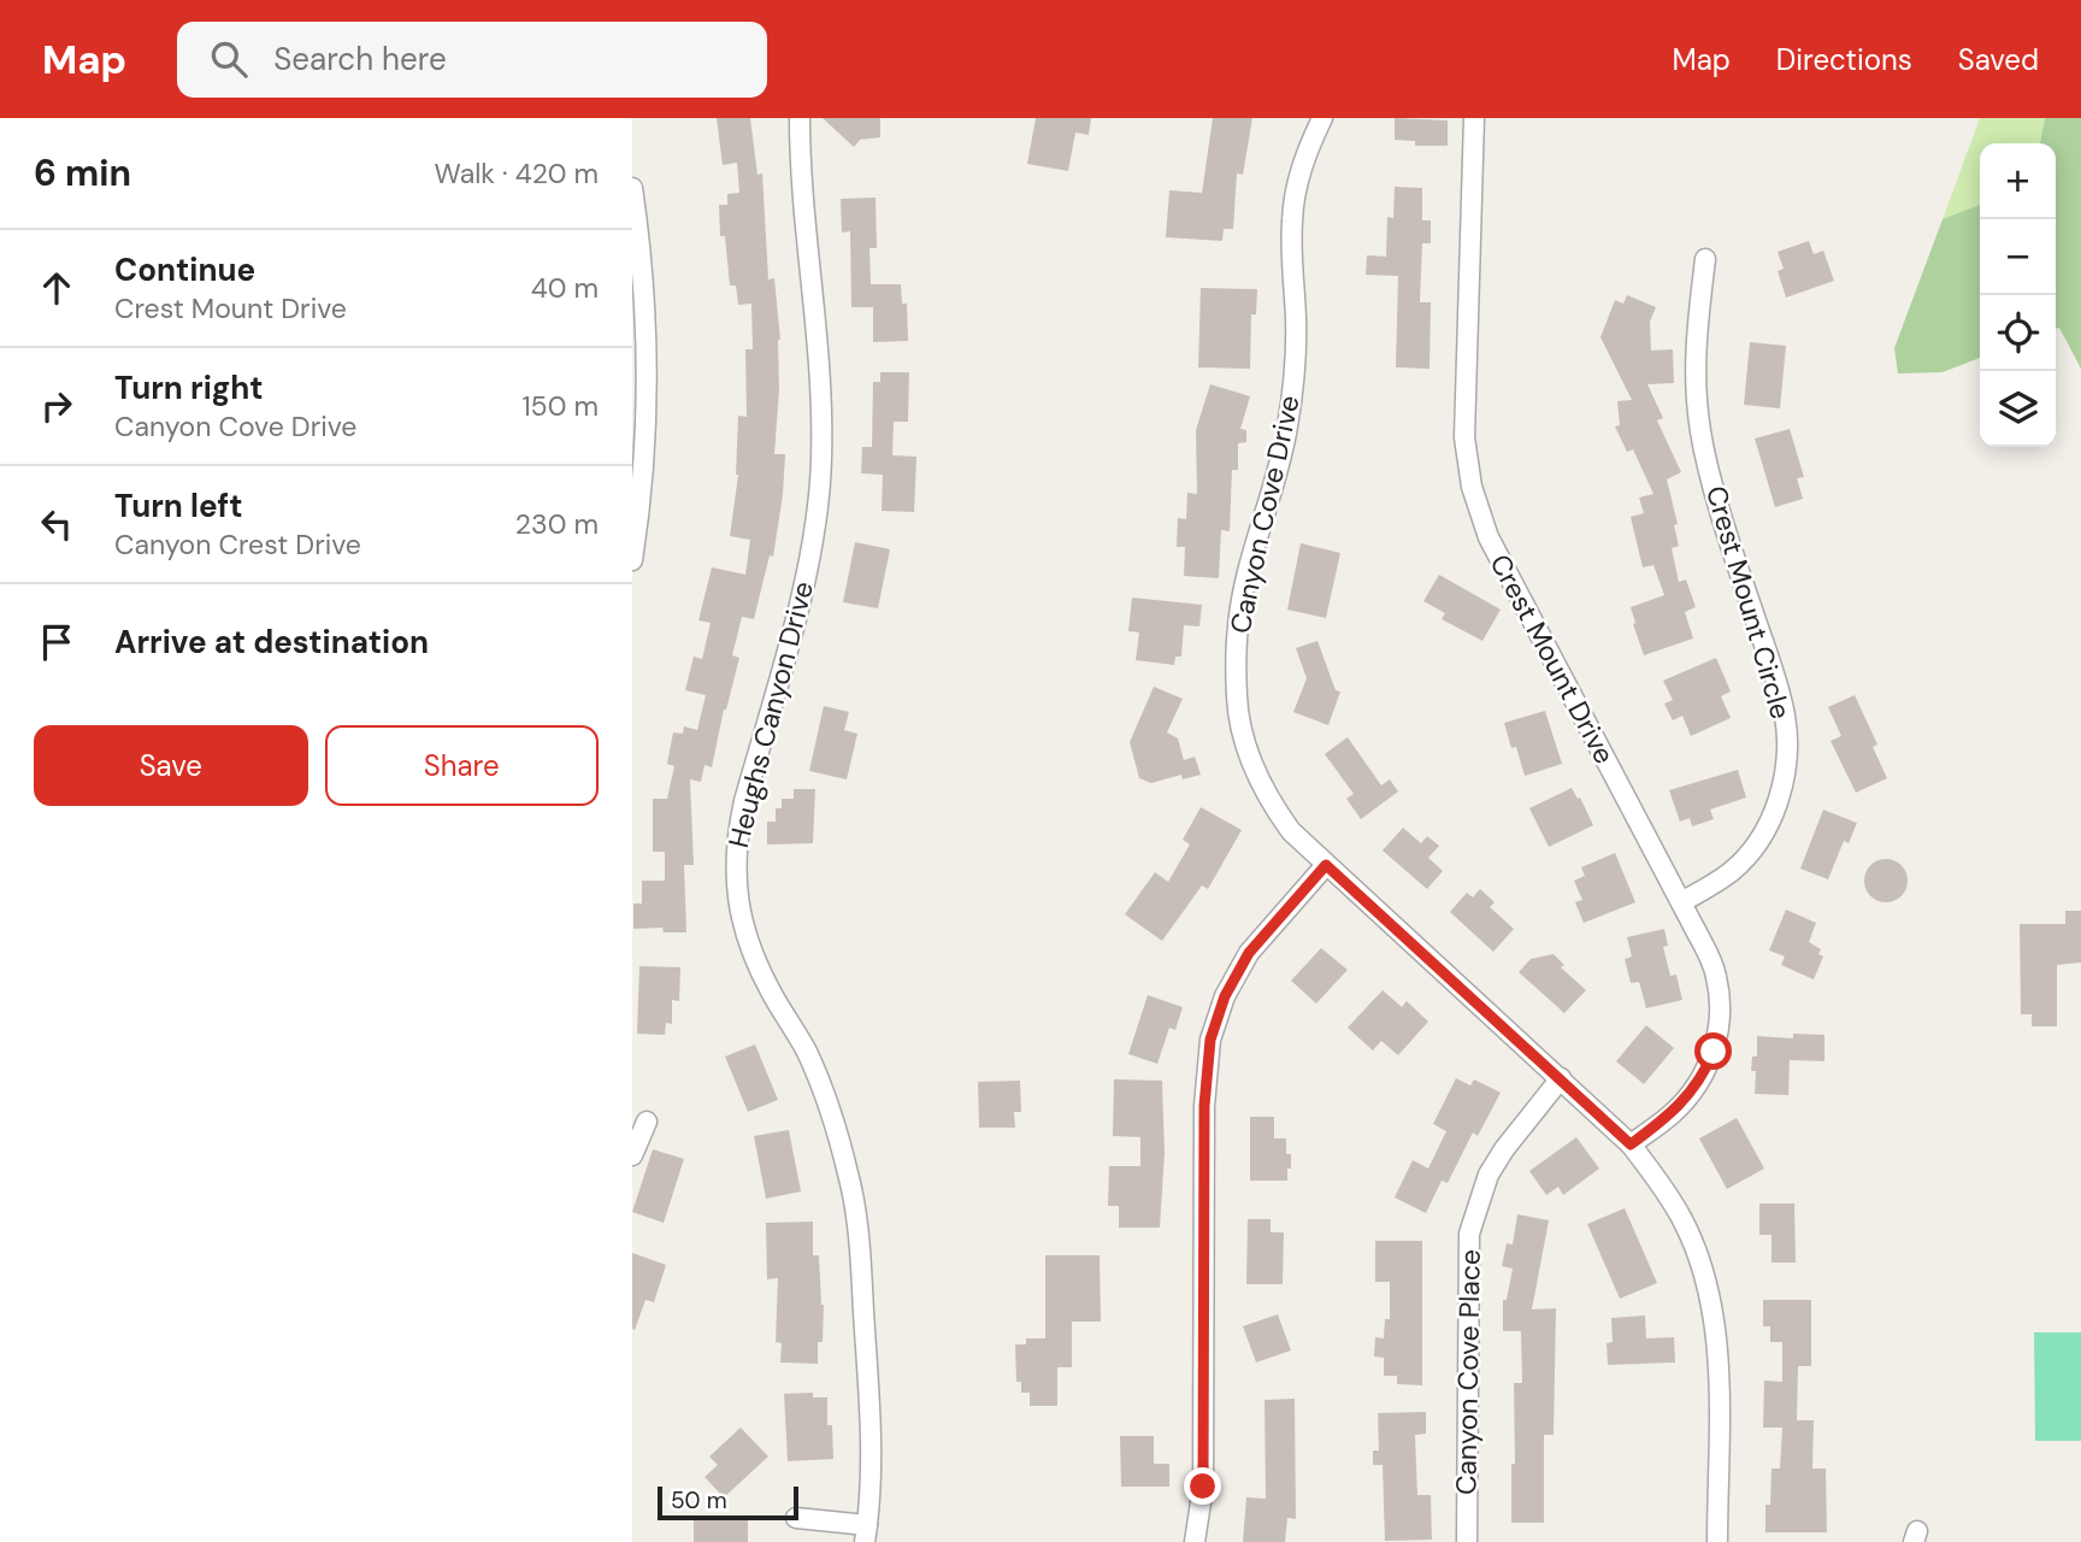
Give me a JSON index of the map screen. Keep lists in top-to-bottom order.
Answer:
{
  "streets": {
    "street": [
      "Canyon Cove Drive",
      "Crest Mount Circle",
      "Crest Mount Drive",
      "Heughs Canyon Drive",
      "Canyon Cove Place"
    ]
  },
  "crossings": [
    ["Canyon Cove Drive", "Crest Mount Drive"],
    ["Canyon Cove Drive", "Canyon Cove Place"],
    ["Crest Mount Circle", "Crest Mount Drive"]
  ],
  "scale_bar": "50 m",
  "page": {
    "header": "Map",
    "search": "Search here",
    "nav": ["Map", "Directions", "Saved"],
    "heading": ["6 min", "Walk · 420 m"],
    "map_buttons": ["+", "−"],
    "list": [
      ["Continue", "Crest Mount Drive", "40 m"],
      ["Turn right", "Canyon Cove Drive", "150 m"],
      ["Turn left", "Canyon Crest Drive", "230 m"],
      "Arrive at destination"
    ],
    "buttons": ["Save", "Share"],
    "scale": "50 m"
  }
}
